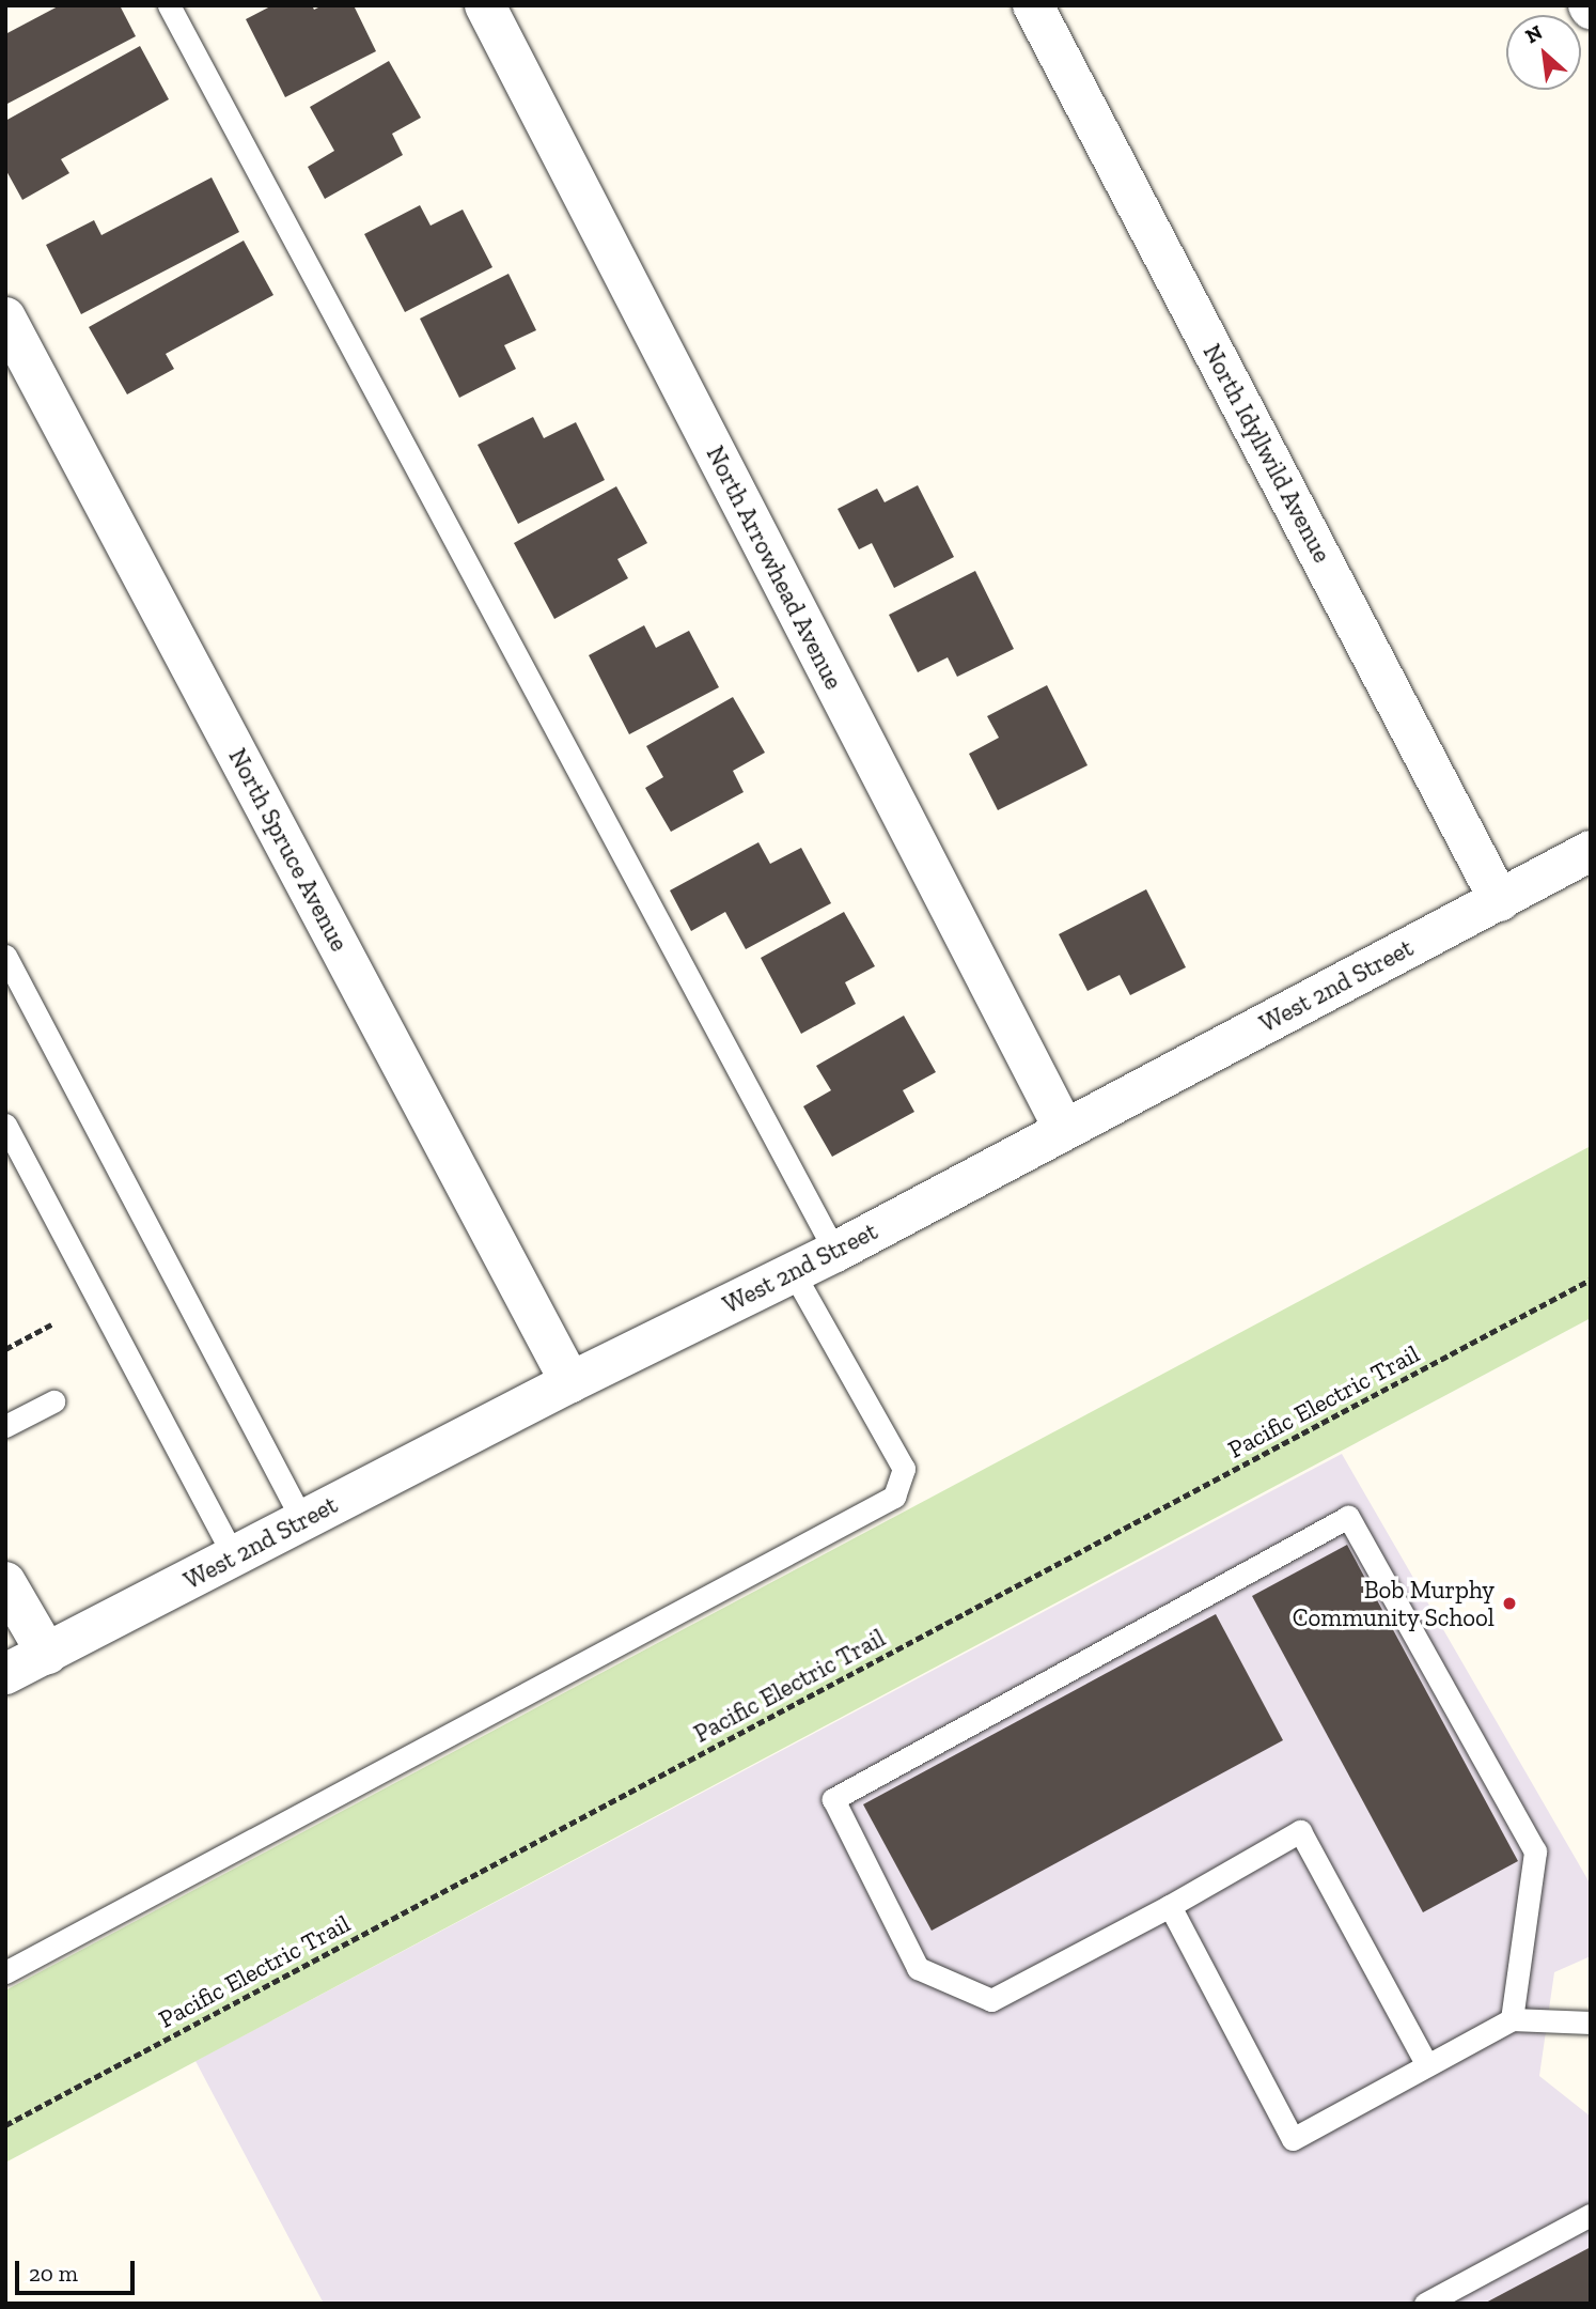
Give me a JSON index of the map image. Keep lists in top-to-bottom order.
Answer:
{
  "streets": {
    "street": [
      "North Idyllwild Avenue",
      "North Arrowhead Avenue",
      "North Spruce Avenue",
      "West 2nd Street"
    ],
    "path": ["Pacific Electric Trail"]
  },
  "crossings": [
    ["North Idyllwild Avenue", "West 2nd Street"],
    ["North Arrowhead Avenue", "West 2nd Street"],
    ["North Spruce Avenue", "West 2nd Street"]
  ],
  "places": ["Bob Murphy Community School"],
  "scale_bar": "20 m",
  "north": "top left"
}
